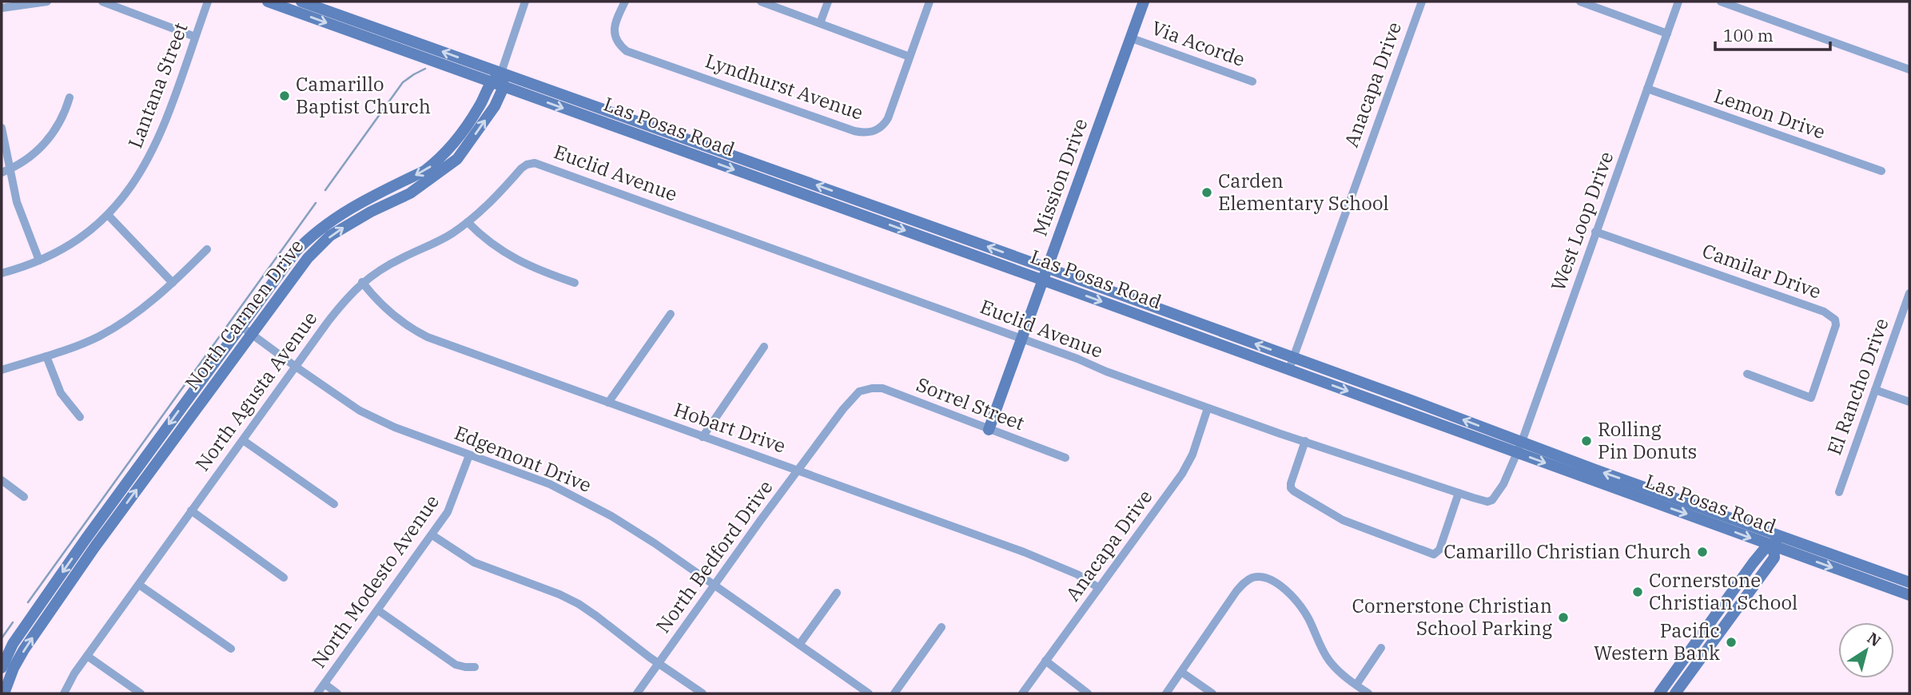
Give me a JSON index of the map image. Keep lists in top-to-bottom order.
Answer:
{
  "streets": {
    "main road": ["Las Posas Road", "Mission Drive", "North Carmen Drive"],
    "street": [
      "Via Acorde",
      "Anacapa Drive",
      "Lantana Street",
      "Lyndhurst Avenue",
      "Lemon Drive",
      "Euclid Avenue",
      "West Loop Drive",
      "Camilar Drive",
      "El Rancho Drive",
      "North Agusta Avenue",
      "Sorrel Street",
      "Hobart Drive",
      "Edgemont Drive",
      "North Bedford Drive",
      "North Modesto Avenue"
    ]
  },
  "crossings": [
    ["Via Acorde", "Mission Drive"],
    ["Anacapa Drive", "Las Posas Road"],
    ["Anacapa Drive", "Euclid Avenue"],
    ["Anacapa Drive", "Hobart Drive"],
    ["Lemon Drive", "West Loop Drive"],
    ["Las Posas Road", "Euclid Avenue"],
    ["Las Posas Road", "Mission Drive"],
    ["Las Posas Road", "West Loop Drive"],
    ["Las Posas Road", "North Carmen Drive"],
    ["Euclid Avenue", "Mission Drive"],
    ["Euclid Avenue", "West Loop Drive"],
    ["Euclid Avenue", "North Agusta Avenue"],
    ["Mission Drive", "Sorrel Street"],
    ["West Loop Drive", "Camilar Drive"],
    ["North Carmen Drive", "Edgemont Drive"],
    ["North Agusta Avenue", "Hobart Drive"],
    ["North Agusta Avenue", "Edgemont Drive"],
    ["Sorrel Street", "North Bedford Drive"],
    ["Hobart Drive", "North Bedford Drive"],
    ["Edgemont Drive", "North Bedford Drive"],
    ["Edgemont Drive", "North Modesto Avenue"]
  ],
  "places": [
    "Camarillo Baptist Church",
    "Carden Elementary School",
    "Rolling Pin Donuts",
    "Camarillo Christian Church",
    "Cornerstone Christian School",
    "Cornerstone Christian School Parking",
    "Pacific Western Bank"
  ],
  "scale_bar": "100 m",
  "north": "top right"
}
